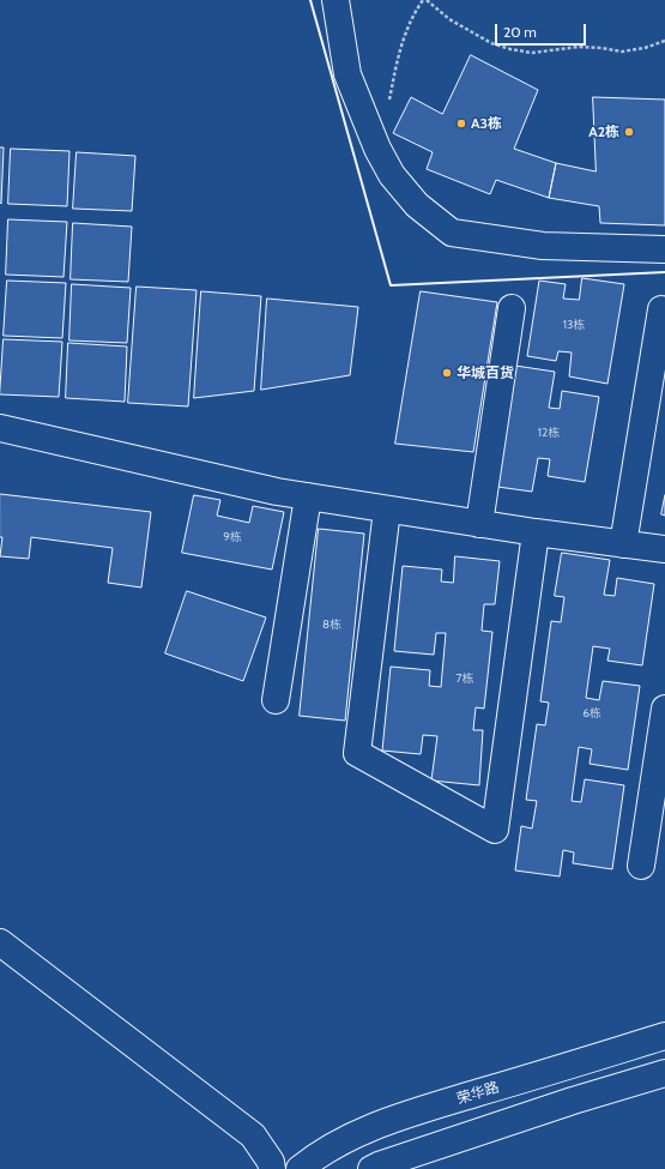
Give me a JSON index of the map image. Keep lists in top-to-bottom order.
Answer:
{
  "streets": {
    "street": ["荣华路"]
  },
  "places": ["A3栋", "A2栋", "华城百货"],
  "house_numbers": [
    "13栋",
    "12栋",
    "9栋",
    "8栋",
    "7栋",
    "6栋"
  ],
  "scale_bar": "20 m"
}
